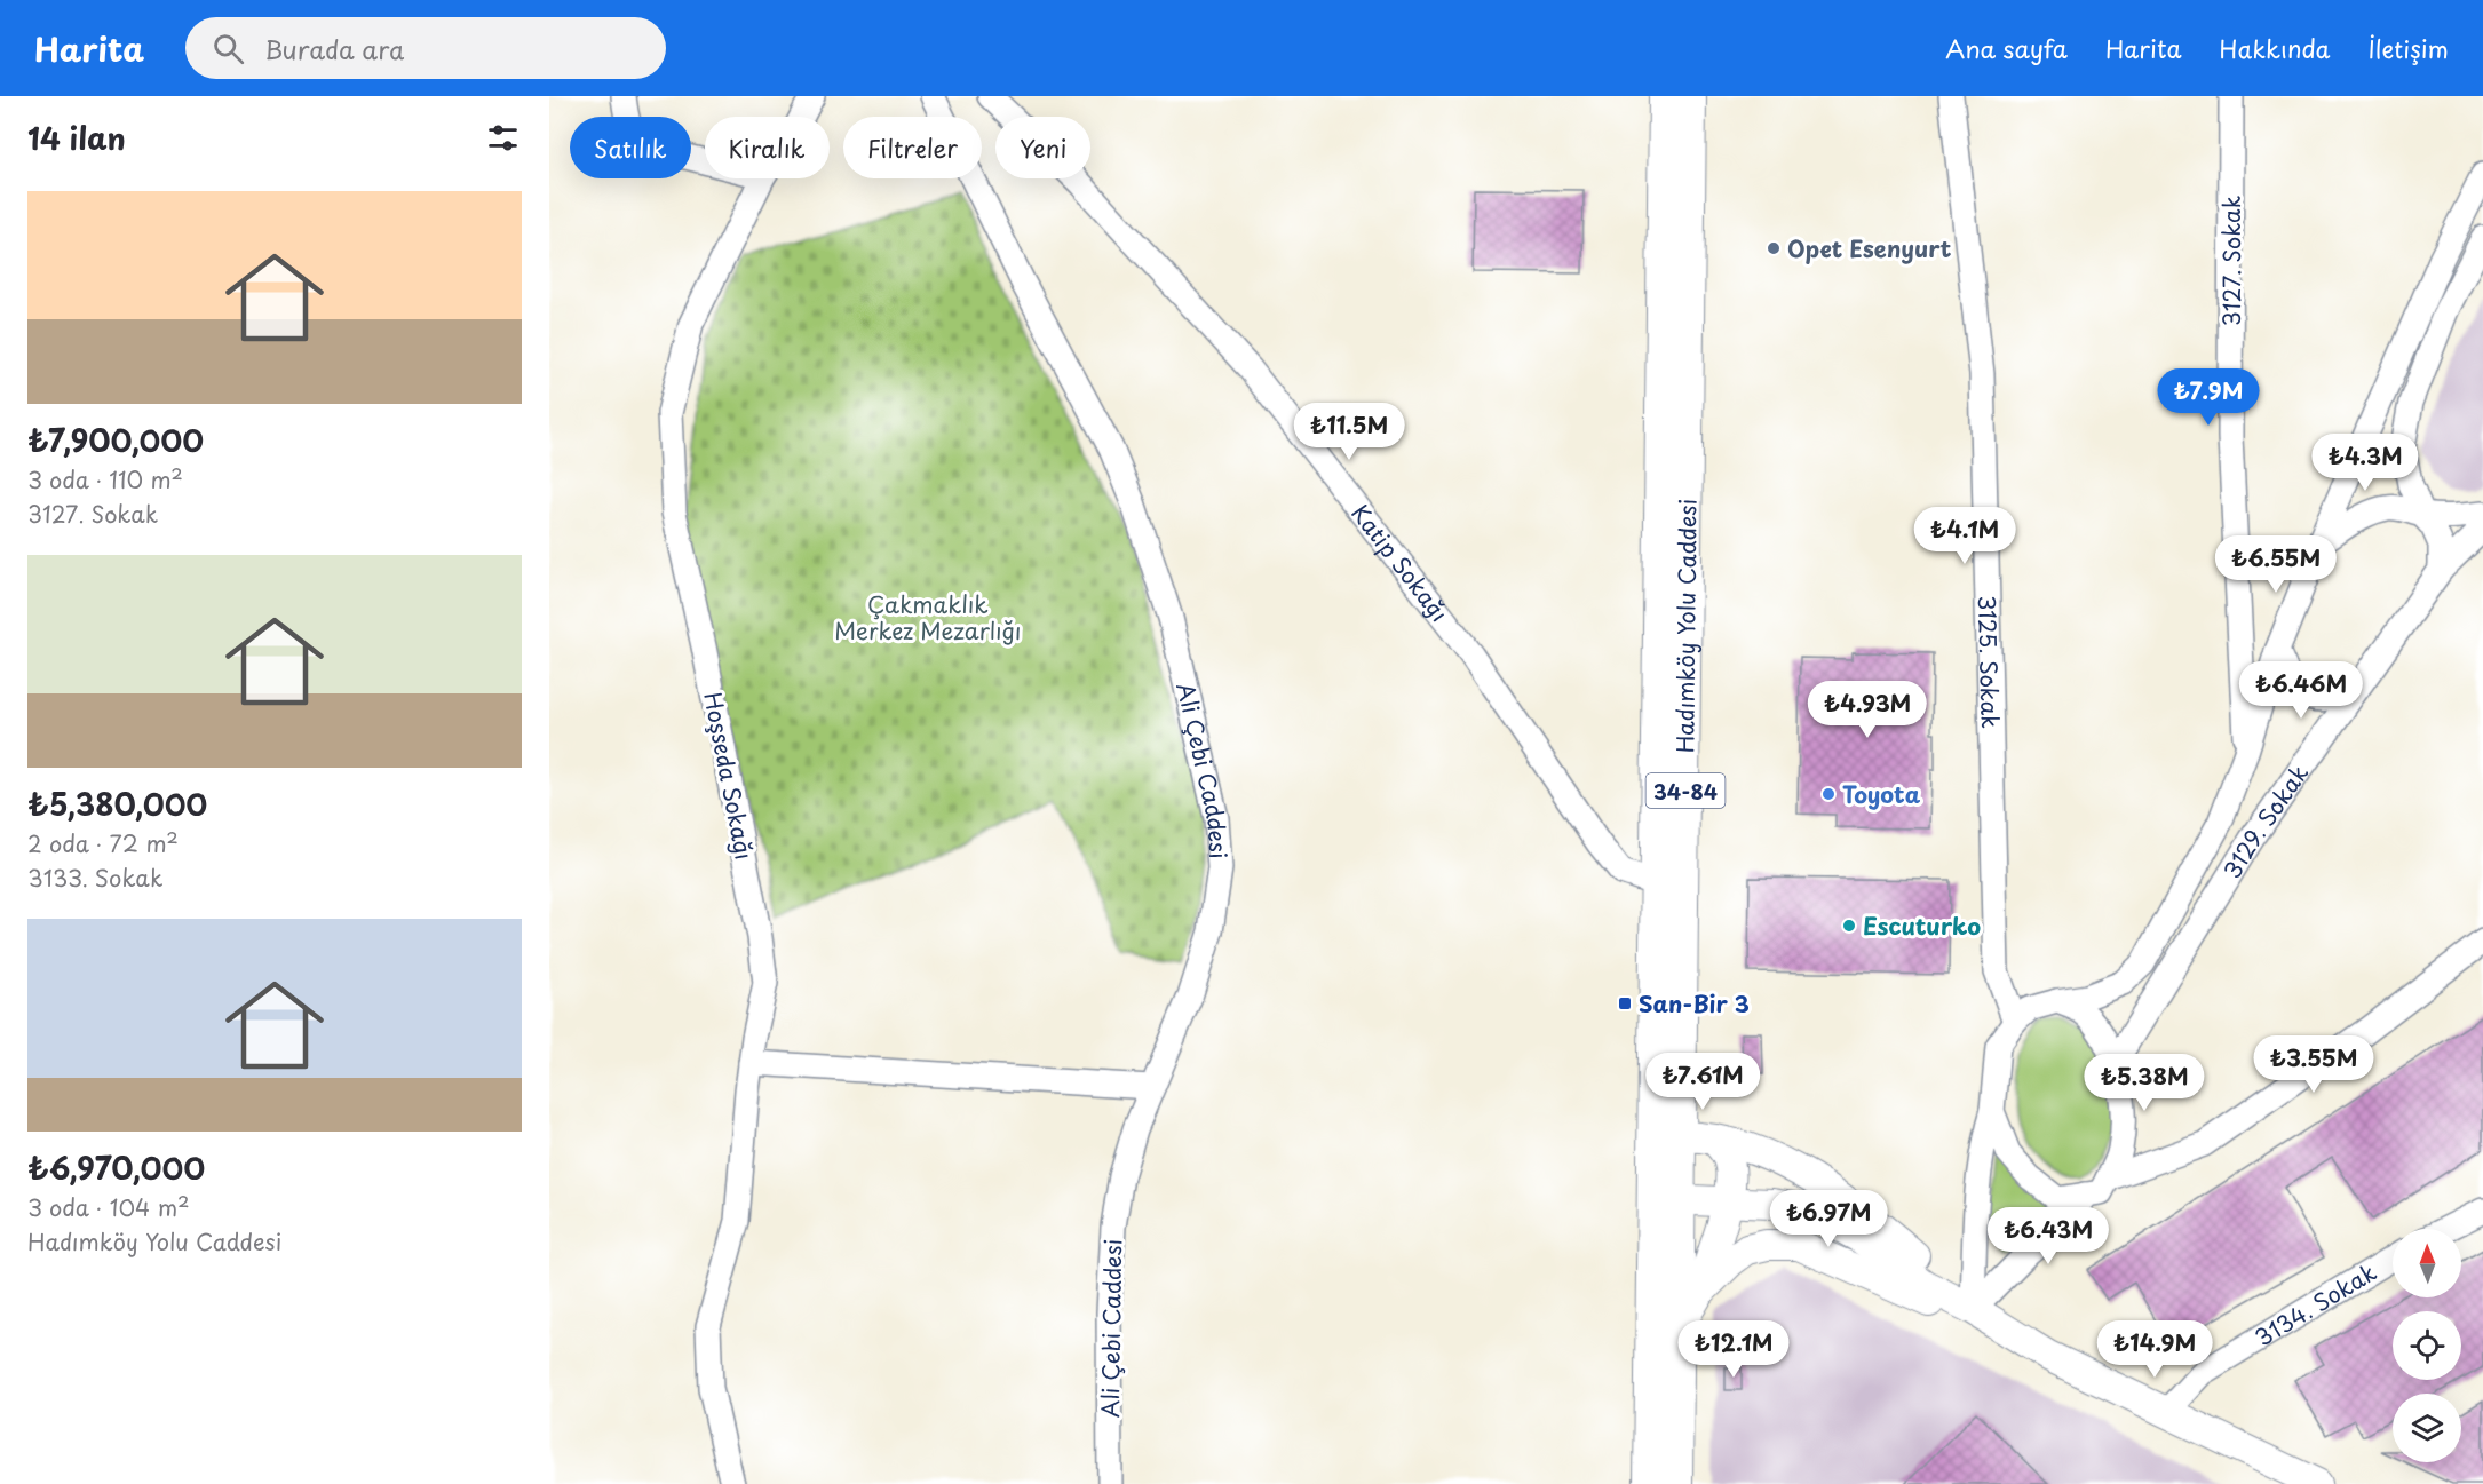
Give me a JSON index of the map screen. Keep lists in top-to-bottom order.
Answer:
{
  "streets": {
    "main road": ["Hadımköy Yolu Caddesi", "34-84"],
    "street": [
      "3127. Sokak",
      "Katip Sokağı",
      "3125. Sokak",
      "Ali Çebi Caddesi",
      "Hoşseda Sokağı",
      "3129. Sokak",
      "3134. Sokak"
    ]
  },
  "crossings": [
    ["Katip Sokağı", "Hadımköy Yolu Caddesi"],
    ["3125. Sokak", "3129. Sokak"]
  ],
  "parks": ["Çakmaklık Merkez Mezarlığı"],
  "places": {
    "other": ["Opet Esenyurt", "Toyota", "Escuturko"],
    "transit": ["San-Bir 3"]
  },
  "north": "top",
  "page": {
    "header": "Harita",
    "search": "Burada ara",
    "nav": [
      "Ana sayfa",
      "Harita",
      "Hakkında",
      "İletişim"
    ],
    "heading": "14 ilan",
    "chip": [
      "Satılık",
      "Kiralık",
      "Filtreler",
      "Yeni"
    ],
    "list": [
      {
        "name": "₺7,900,000",
        "note": "3 oda · 110 m² · 3127. Sokak"
      },
      {
        "name": "₺5,380,000",
        "note": "2 oda · 72 m² · 3133. Sokak"
      },
      {
        "name": "₺6,970,000",
        "note": "3 oda · 104 m² · Hadımköy Yolu Caddesi"
      }
    ],
    "price": [
      "₺7.9M",
      "₺11.5M",
      "₺4.3M",
      "₺4.1M",
      "₺6.55M",
      "₺6.46M",
      "₺4.93M",
      "₺3.55M",
      "₺7.61M",
      "₺5.38M",
      "₺6.97M",
      "₺6.43M",
      "₺12.1M",
      "₺14.9M"
    ]
  }
}
